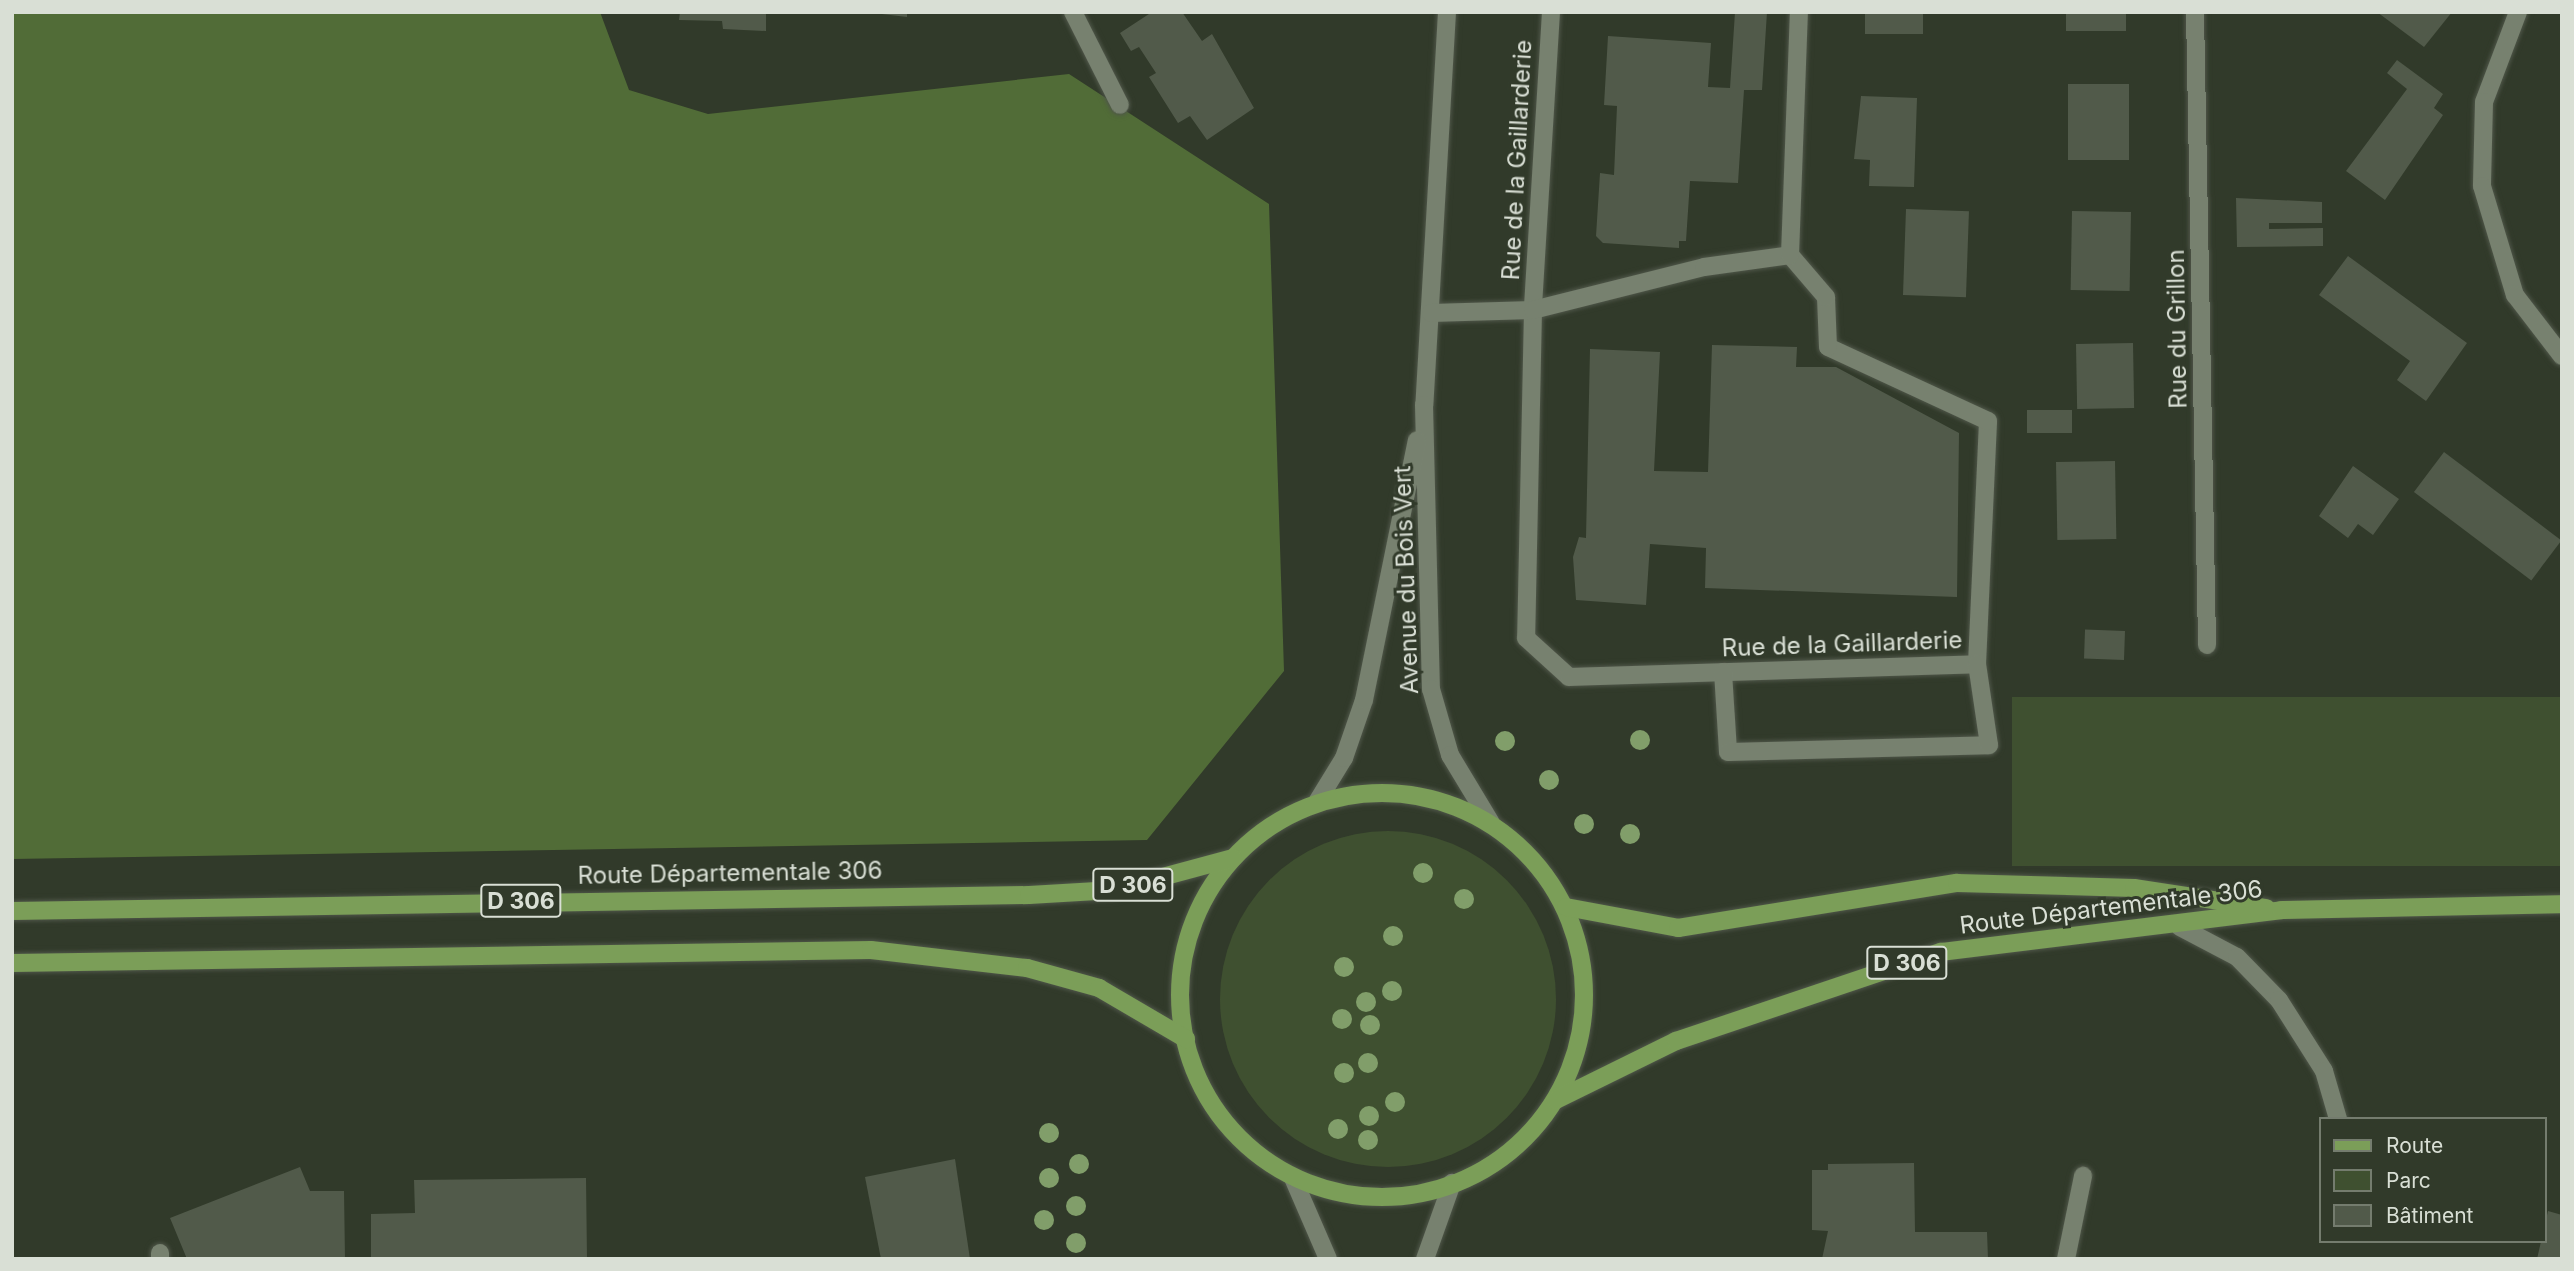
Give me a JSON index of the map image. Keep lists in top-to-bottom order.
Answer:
{
  "streets": {
    "main road": ["Route Départementale 306", "D 306"],
    "street": ["Rue de la Gaillarderie", "Rue du Grillon", "Avenue du Bois Vert"]
  },
  "crossings": [
    ["Rue de la Gaillarderie", "Avenue du Bois Vert"]
  ],
  "legend": ["Route", "Parc", "Bâtiment"]
}
